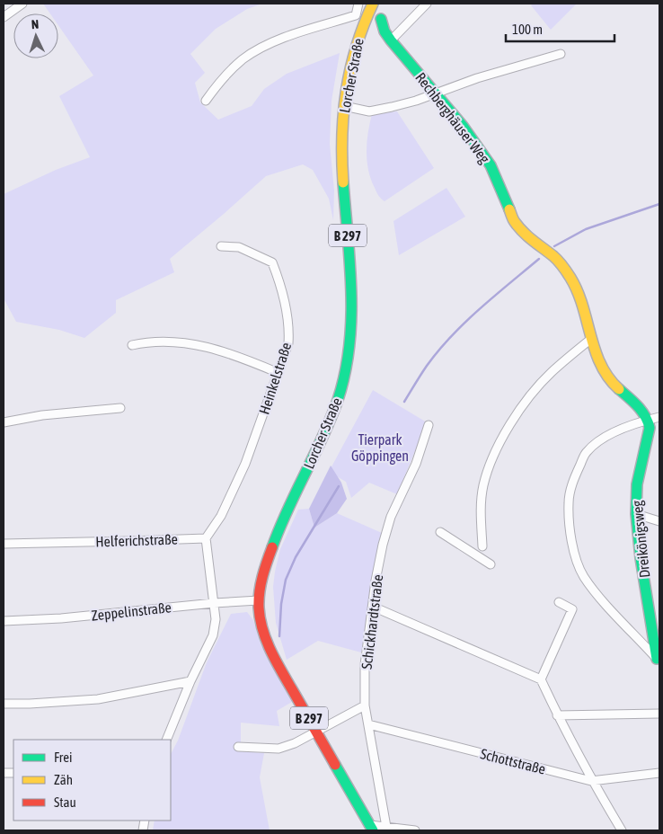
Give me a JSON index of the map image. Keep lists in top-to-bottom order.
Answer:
{
  "streets": {
    "main road": [
      "Lorcher Straße",
      "Rechberghäuser Weg",
      "B 297",
      "Dreikönigsweg"
    ],
    "street": [
      "Heinkelstraße",
      "Helferichstraße",
      "Zeppelinstraße",
      "Schickhardtstraße",
      "Schottstraße"
    ]
  },
  "crossings": [
    ["Lorcher Straße", "Zeppelinstraße"],
    ["Rechberghäuser Weg", "Dreikönigsweg"],
    ["Heinkelstraße", "Helferichstraße"],
    ["Schickhardtstraße", "Schottstraße"]
  ],
  "parks": ["Tierpark Göppingen"],
  "legend": ["Frei", "Zäh", "Stau"],
  "scale_bar": "100 m",
  "north": "top"
}
